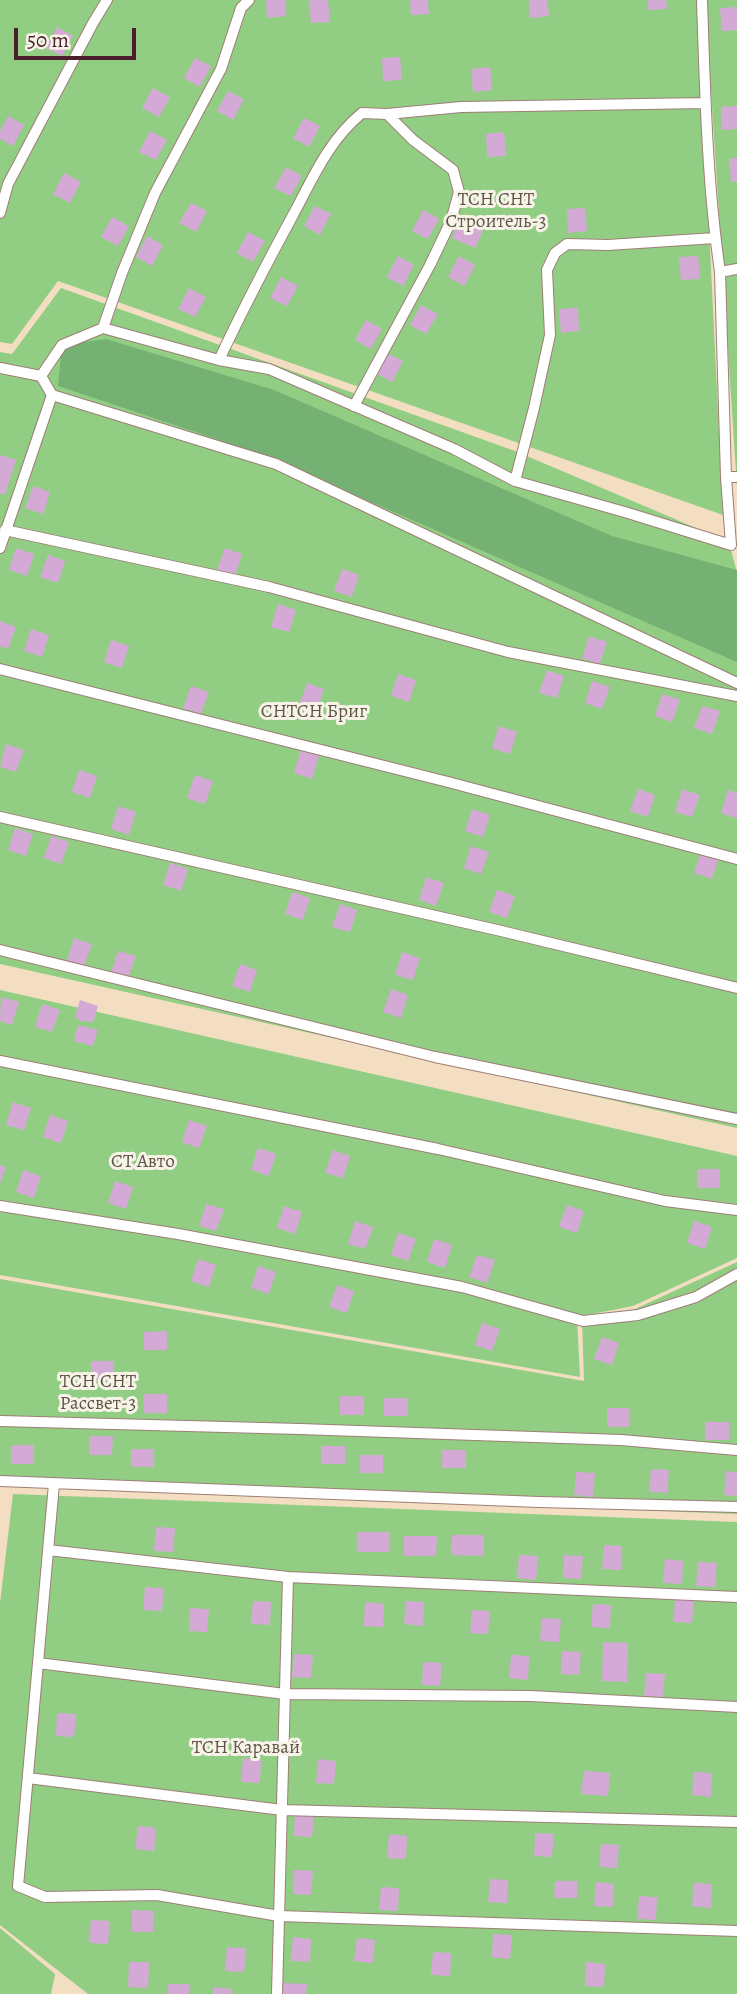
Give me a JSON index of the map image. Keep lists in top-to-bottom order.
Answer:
{
  "parks": [
    "ТСН СНТ Строитель-3",
    "СНТСН Бриг",
    "СТ Авто",
    "ТСН СНТ Рассвет-3",
    "ТСН Каравай"
  ],
  "scale_bar": "50 m"
}
